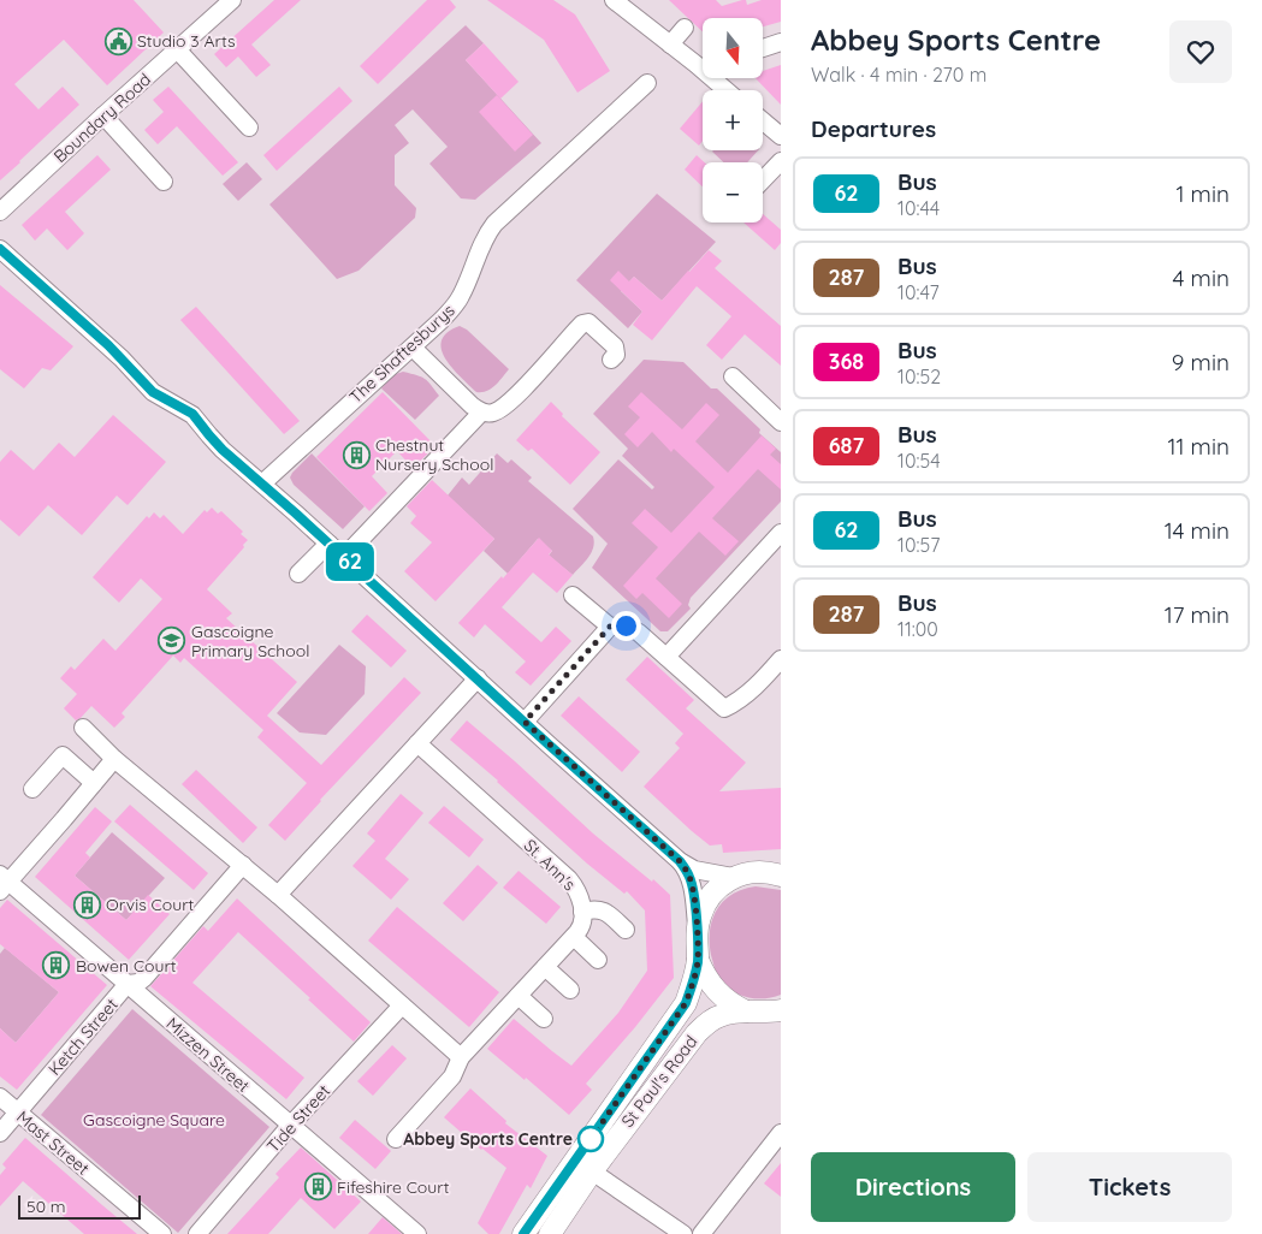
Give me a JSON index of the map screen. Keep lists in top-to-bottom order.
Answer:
{
  "streets": {
    "main road": ["St Paul's Road"],
    "street": [
      "Boundary Road",
      "The Shaftesburys",
      "St. Ann's",
      "Ketch Street",
      "Mizzen Street",
      "Tide Street",
      "Mast Street"
    ]
  },
  "crossings": [
    ["Ketch Street", "Mizzen Street"],
    ["Ketch Street", "Mast Street"],
    ["Mizzen Street", "Tide Street"]
  ],
  "parks": ["Gascoigne Square"],
  "places": {
    "public building": ["Studio 3 Arts"],
    "building": [
      "Chestnut Nursery School",
      "Orvis Court",
      "Bowen Court",
      "Fifeshire Court"
    ],
    "school or university": ["Gascoigne Primary School"],
    "other": ["Abbey Sports Centre"]
  },
  "lines": ["bus line 62"],
  "scale_bar": "50 m",
  "north": "bottom",
  "page": {
    "on_map": "62",
    "heading": [
      ["Abbey Sports Centre", "Walk · 4 min · 270 m"],
      "Departures"
    ],
    "map_buttons": ["+", "−"],
    "list": [
      {
        "mark": "62",
        "name": "Bus",
        "note": "10:44",
        "value": "1 min"
      },
      {
        "mark": "287",
        "name": "Bus",
        "note": "10:47",
        "value": "4 min"
      },
      {
        "mark": "368",
        "name": "Bus",
        "note": "10:52",
        "value": "9 min"
      },
      {
        "mark": "687",
        "name": "Bus",
        "note": "10:54",
        "value": "11 min"
      },
      {
        "mark": "62",
        "name": "Bus",
        "note": "10:57",
        "value": "14 min"
      },
      {
        "mark": "287",
        "name": "Bus",
        "note": "11:00",
        "value": "17 min"
      }
    ],
    "buttons": ["Directions", "Tickets"],
    "scale": "50 m"
  }
}
